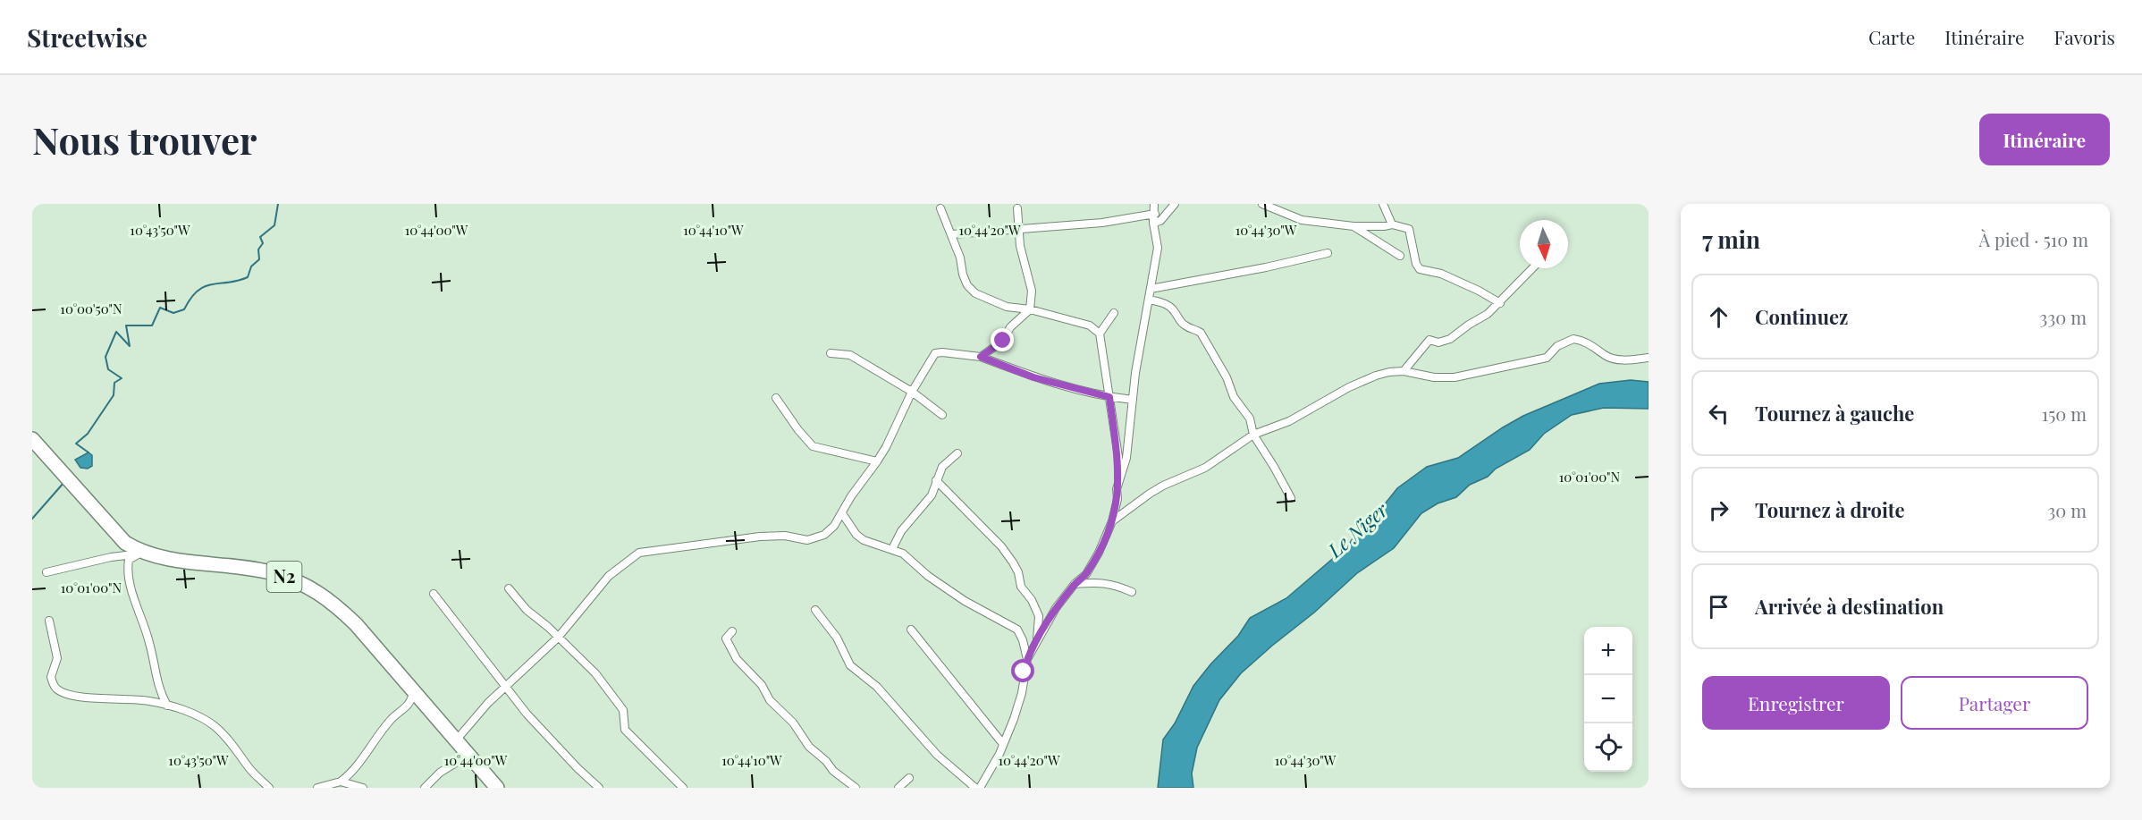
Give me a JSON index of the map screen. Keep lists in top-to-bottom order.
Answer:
{
  "streets": {
    "highway": ["N2"]
  },
  "water": ["Le Niger"],
  "north": "bottom",
  "page": {
    "header": "Streetwise",
    "nav": ["Carte", "Itinéraire", "Favoris"],
    "buttons": [
      "Itinéraire",
      ["Enregistrer", "Partager"]
    ],
    "title": "Nous trouver",
    "heading": ["7 min", "À pied · 510 m"],
    "list": [
      ["Continuez", "330 m"],
      ["Tournez à gauche", "150 m"],
      ["Tournez à droite", "30 m"],
      "Arrivée à destination"
    ],
    "map_buttons": ["+", "−"]
  },
  "coordinates": [
    "10°43'50\"W",
    "10°44'00\"W",
    "10°44'10\"W",
    "10°44'20\"W",
    "10°44'30\"W",
    "10°00'50\"N",
    "10°01'00\"N"
  ]
}
